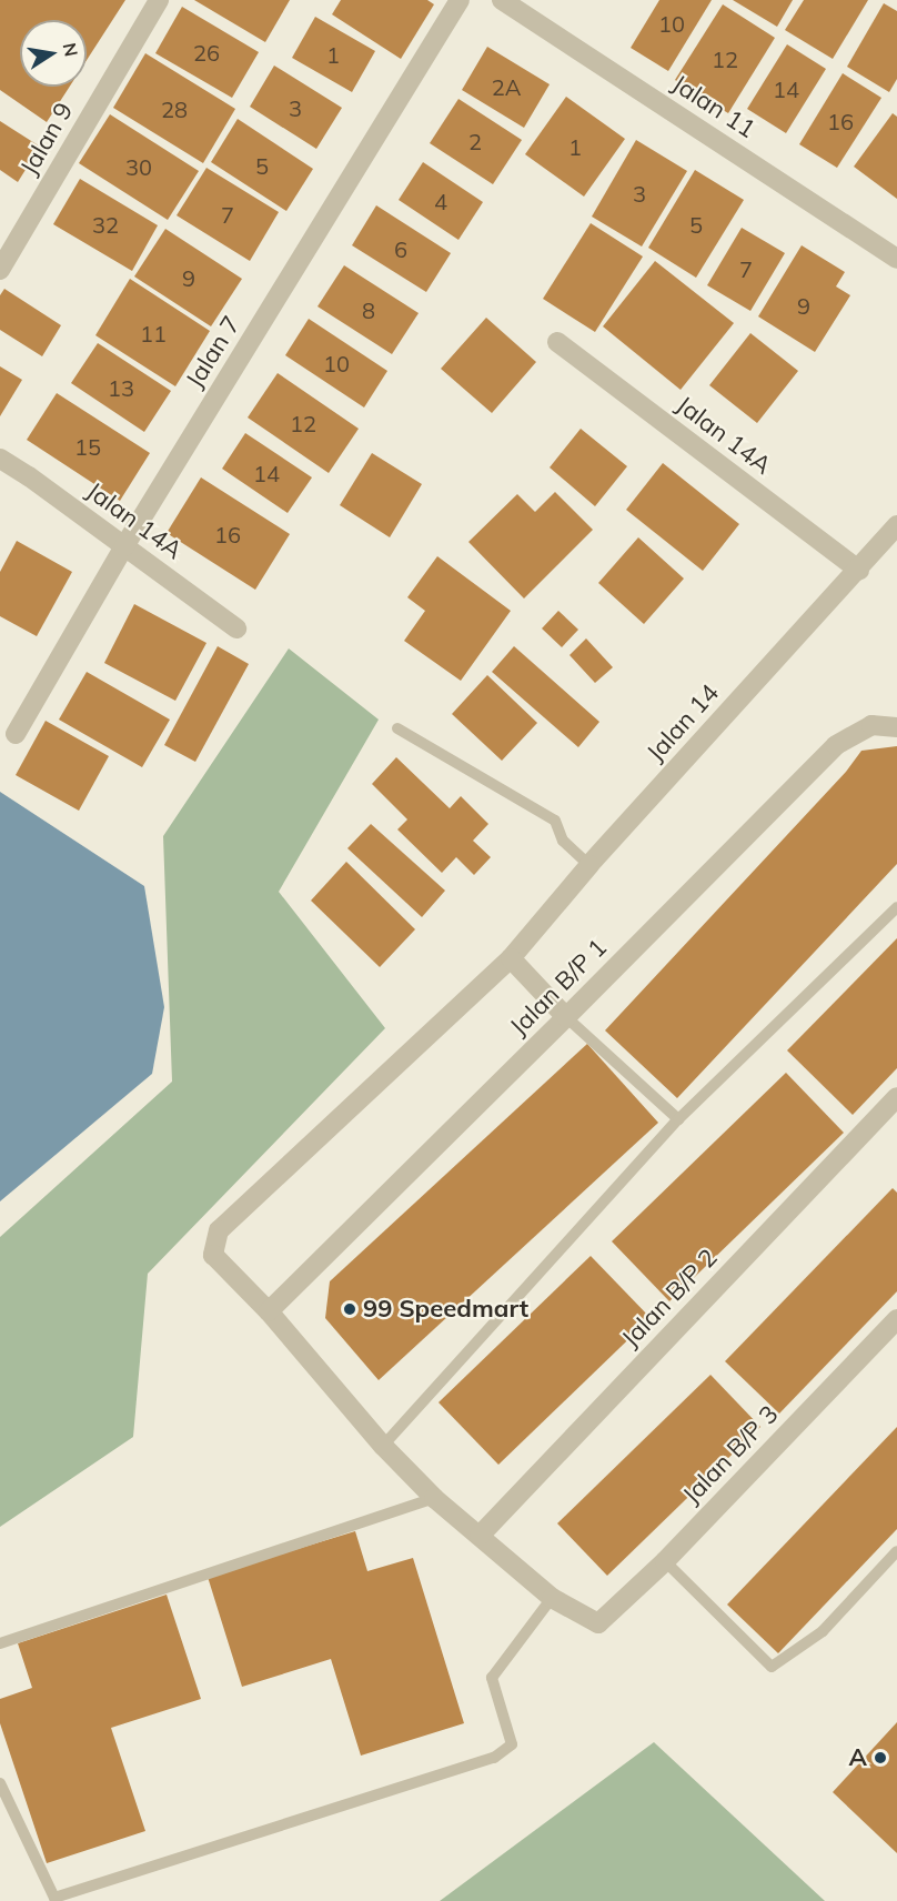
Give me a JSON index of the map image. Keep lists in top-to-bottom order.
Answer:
{
  "streets": {
    "street": [
      "Jalan 11",
      "Jalan 9",
      "Jalan 7",
      "Jalan 14A",
      "Jalan 14",
      "Jalan B/P 1",
      "Jalan B/P 2",
      "Jalan B/P 3"
    ]
  },
  "crossings": [
    ["Jalan 7", "Jalan 14A"],
    ["Jalan 14A", "Jalan 14"],
    ["Jalan 14", "Jalan B/P 1"]
  ],
  "places": ["99 Speedmart", "A"],
  "house_numbers": [
    "10",
    "26",
    "1",
    "12",
    "2A",
    "14",
    "3",
    "28",
    "16",
    "2",
    "1",
    "5",
    "30",
    "3",
    "4",
    "7",
    "32",
    "5",
    "6",
    "7",
    "9",
    "9",
    "8",
    "11",
    "10",
    "13",
    "12",
    "15",
    "14",
    "16"
  ],
  "north": "right"
}
